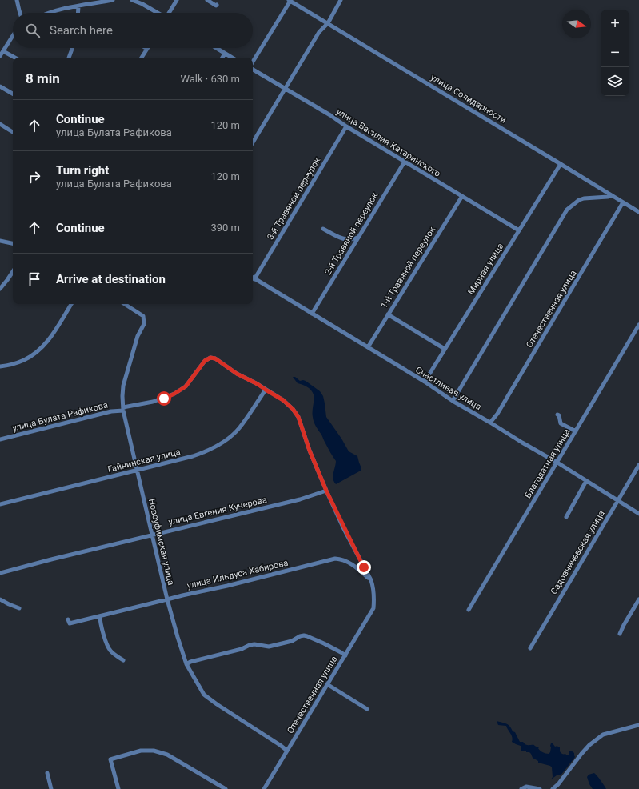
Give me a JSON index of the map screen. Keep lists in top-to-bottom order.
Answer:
{
  "streets": {
    "street": [
      "улица Солидарности",
      "улица Василия Катаринского",
      "3-й Травяной переулок",
      "2-й Травяной переулок",
      "1-й Травяной переулок",
      "Мирная улица",
      "Отечественная улица",
      "Счастливая улица",
      "улица Булата Рафикова",
      "Гайнинская улица",
      "Благодатная улица",
      "улица Евгения Кучерова",
      "Новоуфимская улица",
      "Садовничевская улица",
      "улица Ильдуса Хабирова"
    ]
  },
  "crossings": [
    ["улица Солидарности", "Мирная улица"],
    ["улица Солидарности", "Отечественная улица"],
    ["улица Василия Катаринского", "3-й Травяной переулок"],
    ["улица Василия Катаринского", "2-й Травяной переулок"],
    ["улица Василия Катаринского", "1-й Травяной переулок"],
    ["улица Василия Катаринского", "Мирная улица"],
    ["2-й Травяной переулок", "Счастливая улица"],
    ["1-й Травяной переулок", "Счастливая улица"],
    ["Мирная улица", "Счастливая улица"],
    ["Отечественная улица", "Счастливая улица"],
    ["Отечественная улица", "Новоуфимская улица"],
    ["Отечественная улица", "улица Ильдуса Хабирова"],
    ["Счастливая улица", "Благодатная улица"],
    ["Счастливая улица", "Садовничевская улица"],
    ["улица Булата Рафикова", "Гайнинская улица"],
    ["улица Булата Рафикова", "Новоуфимская улица"],
    ["Гайнинская улица", "Новоуфимская улица"],
    ["улица Евгения Кучерова", "Новоуфимская улица"],
    ["Новоуфимская улица", "улица Ильдуса Хабирова"]
  ],
  "north": "right",
  "page": {
    "map_buttons": ["+", "−"],
    "search": "Search here",
    "heading": ["8 min", "Walk · 630 m"],
    "list": [
      ["Continue", "улица Булата Рафикова", "120 m"],
      ["Turn right", "улица Булата Рафикова", "120 m"],
      ["Continue", "390 m"],
      "Arrive at destination"
    ]
  }
}
